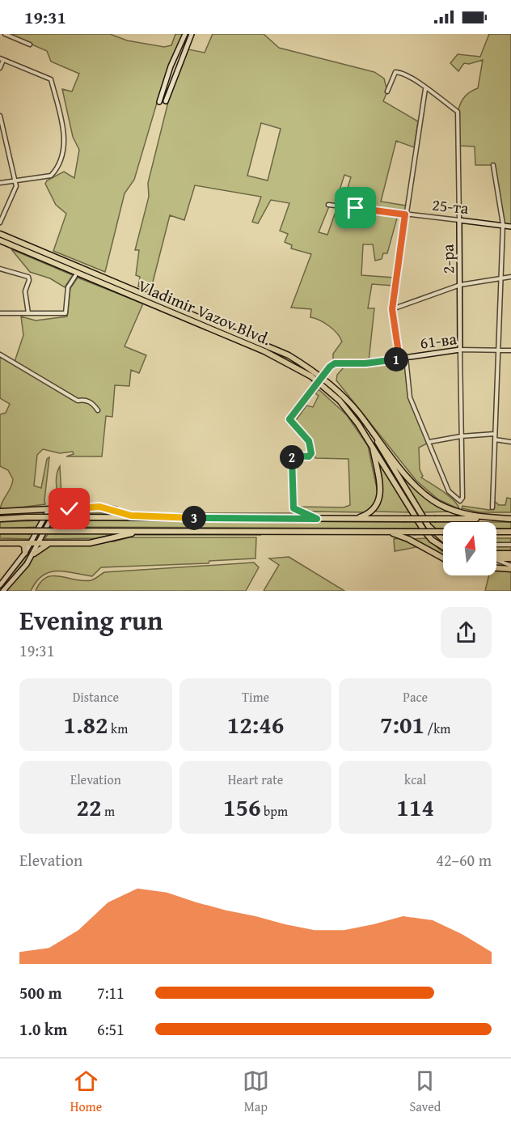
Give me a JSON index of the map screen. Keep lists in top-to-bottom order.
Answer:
{
  "streets": {
    "main road": ["Vladimir Vazov Blvd."],
    "street": ["25-та", "2-ра", "61-ва"]
  },
  "crossings": [
    ["25-та", "2-ра"],
    ["2-ра", "61-ва"],
    ["Vladimir Vazov Blvd.", "61-ва"]
  ],
  "north": "top",
  "page": {
    "status": "19:31",
    "pins": ["1", "2", "3"],
    "heading": ["Evening run", "19:31"],
    "stats": [
      ["Distance", "1.82 km"],
      ["Time", "12:46"],
      ["Pace", "7:01 /km"],
      ["Elevation", "22 m"],
      ["Heart rate", "156 bpm"],
      ["kcal", "114"]
    ],
    "chart": ["Elevation", "42–60 m"],
    "list": [
      {
        "name": "500 m",
        "note": "7:11"
      },
      {
        "name": "1.0 km",
        "note": "6:51"
      }
    ],
    "tabs": ["Home", "Map", "Saved"]
  }
}
